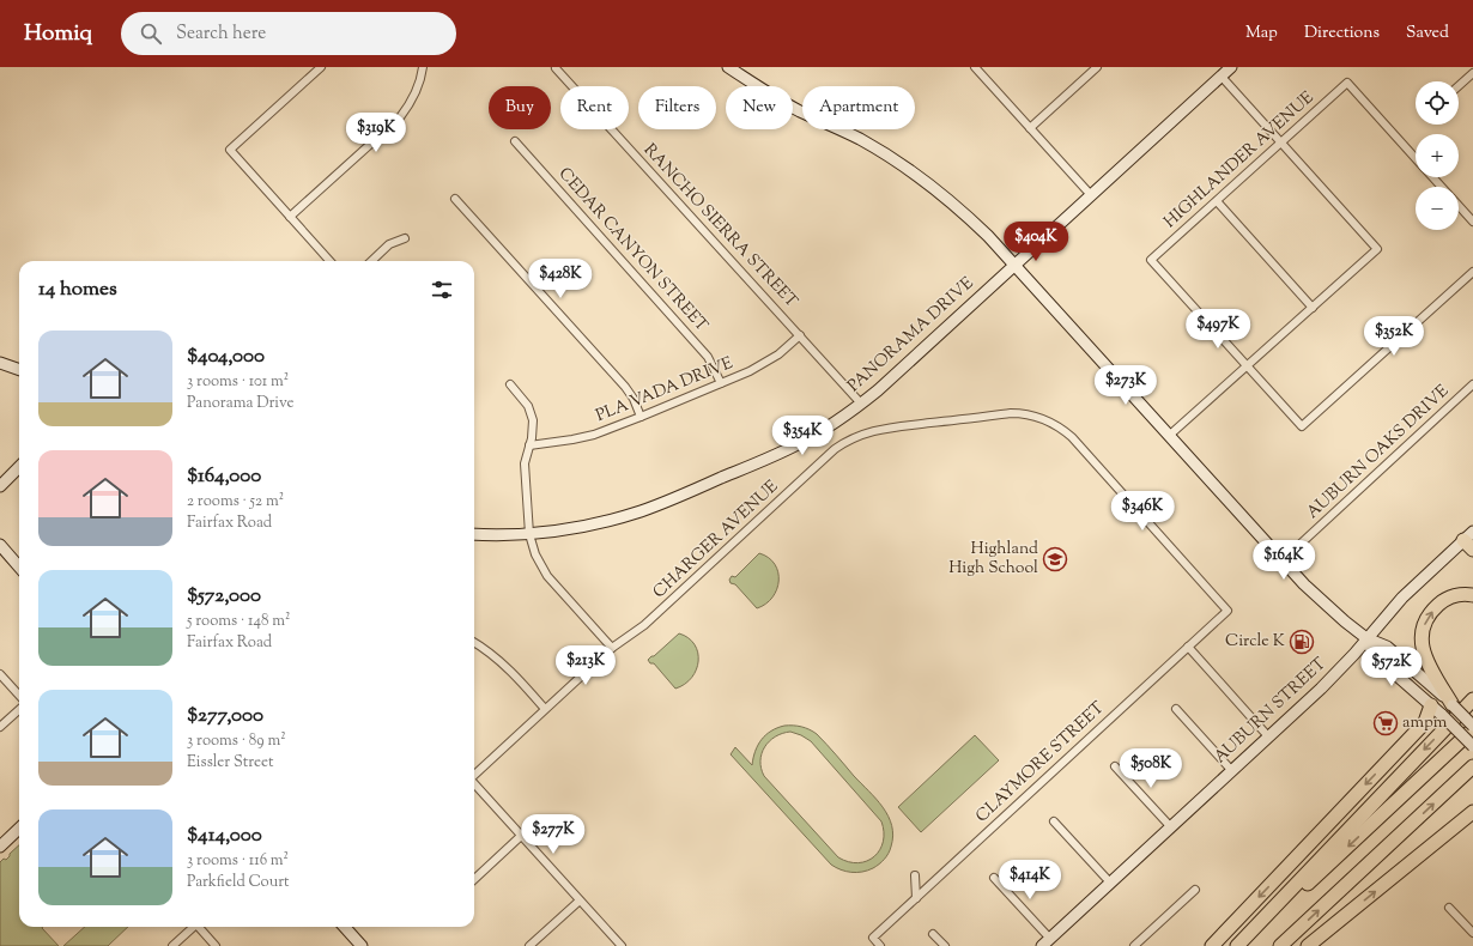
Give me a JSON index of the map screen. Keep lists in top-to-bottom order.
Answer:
{
  "streets": {
    "main road": ["PANORAMA DRIVE", "AUBURN STREET"],
    "street": [
      "HIGHLANDER AVENUE",
      "RANCHO SIERRA STREET",
      "CEDAR CANYON STREET",
      "PLA VADA DRIVE",
      "AUBURN OAKS DRIVE",
      "CHARGER AVENUE",
      "CLAYMORE STREET"
    ]
  },
  "crossings": [
    ["RANCHO SIERRA STREET", "PANORAMA DRIVE"],
    ["RANCHO SIERRA STREET", "PLA VADA DRIVE"],
    ["CEDAR CANYON STREET", "PLA VADA DRIVE"],
    ["CHARGER AVENUE", "CLAYMORE STREET"]
  ],
  "places": {
    "school or university": ["Highland High School"],
    "fuel station": ["Circle K"],
    "supermarket": ["ampm"]
  },
  "page": {
    "header": "Homiq",
    "search": "Search here",
    "nav": ["Map", "Directions", "Saved"],
    "map_buttons": ["+", "−"],
    "chip": [
      "Buy",
      "Rent",
      "Filters",
      "New",
      "Apartment"
    ],
    "price": [
      "$319K",
      "$404K",
      "$428K",
      "$497K",
      "$352K",
      "$273K",
      "$354K",
      "$346K",
      "$164K",
      "$213K",
      "$572K",
      "$508K",
      "$277K",
      "$414K"
    ],
    "heading": "14 homes",
    "list": [
      {
        "name": "$404,000",
        "note": "3 rooms · 101 m² · Panorama Drive"
      },
      {
        "name": "$164,000",
        "note": "2 rooms · 52 m² · Fairfax Road"
      },
      {
        "name": "$572,000",
        "note": "5 rooms · 148 m² · Fairfax Road"
      },
      {
        "name": "$277,000",
        "note": "3 rooms · 89 m² · Eissler Street"
      },
      {
        "name": "$414,000",
        "note": "3 rooms · 116 m² · Parkfield Court"
      }
    ]
  }
}
